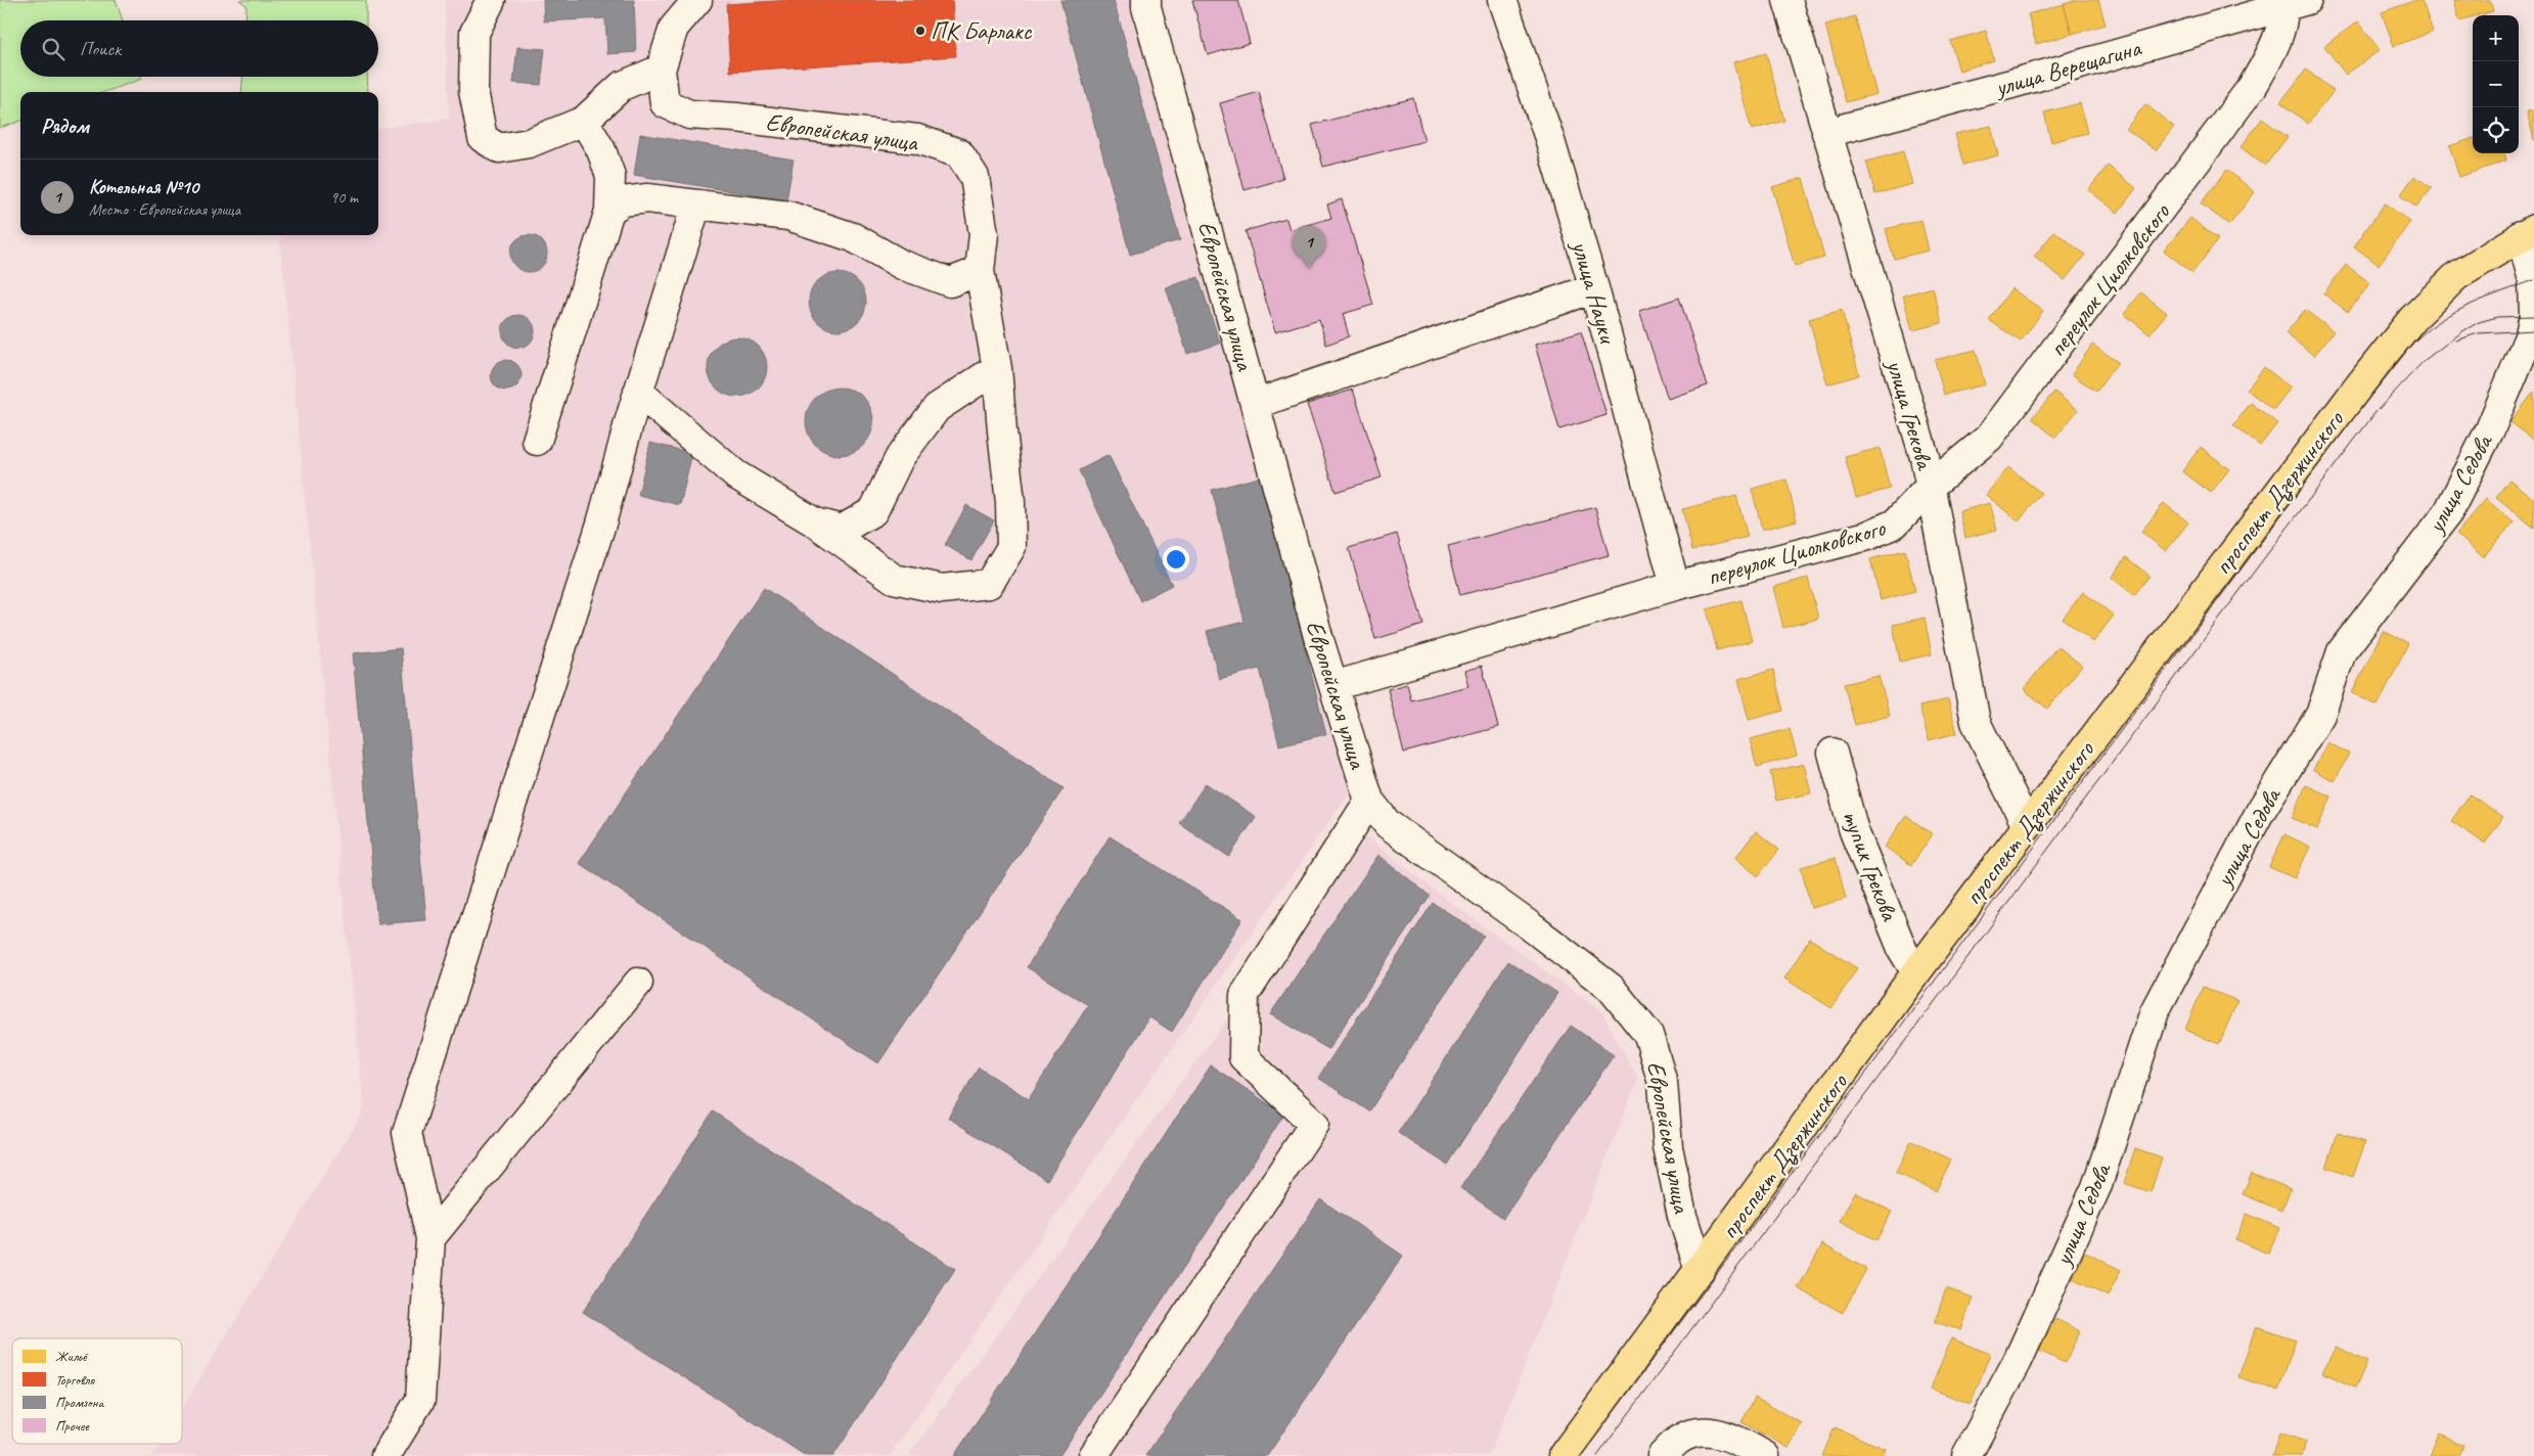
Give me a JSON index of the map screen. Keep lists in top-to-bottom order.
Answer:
{
  "streets": {
    "main road": ["проспект Дзержинского"],
    "street": [
      "улица Верещагина",
      "Европейская улица",
      "переулок Циолковского",
      "улица Науки",
      "улица Грекова",
      "улица Седова",
      "тупик Грекова"
    ]
  },
  "crossings": [
    ["улица Верещагина", "переулок Циолковского"],
    ["улица Верещагина", "улица Грекова"],
    ["Европейская улица", "переулок Циолковского"],
    ["Европейская улица", "проспект Дзержинского"],
    ["переулок Циолковского", "улица Науки"],
    ["переулок Циолковского", "улица Грекова"],
    ["улица Грекова", "проспект Дзержинского"],
    ["улица Седова", "проспект Дзержинского"],
    ["проспект Дзержинского", "тупик Грекова"]
  ],
  "places": ["ПК Барлакс"],
  "legend": [
    "Жильё",
    "Торговля",
    "Промзона",
    "Прочее"
  ],
  "page": {
    "map_buttons": ["+", "−"],
    "search": "Поиск",
    "heading": "Рядом",
    "list": [
      {
        "mark": "1",
        "name": "Котельная №10",
        "note": "Место · Европейская улица",
        "value": "90 m"
      }
    ],
    "pins": "1"
  }
}
